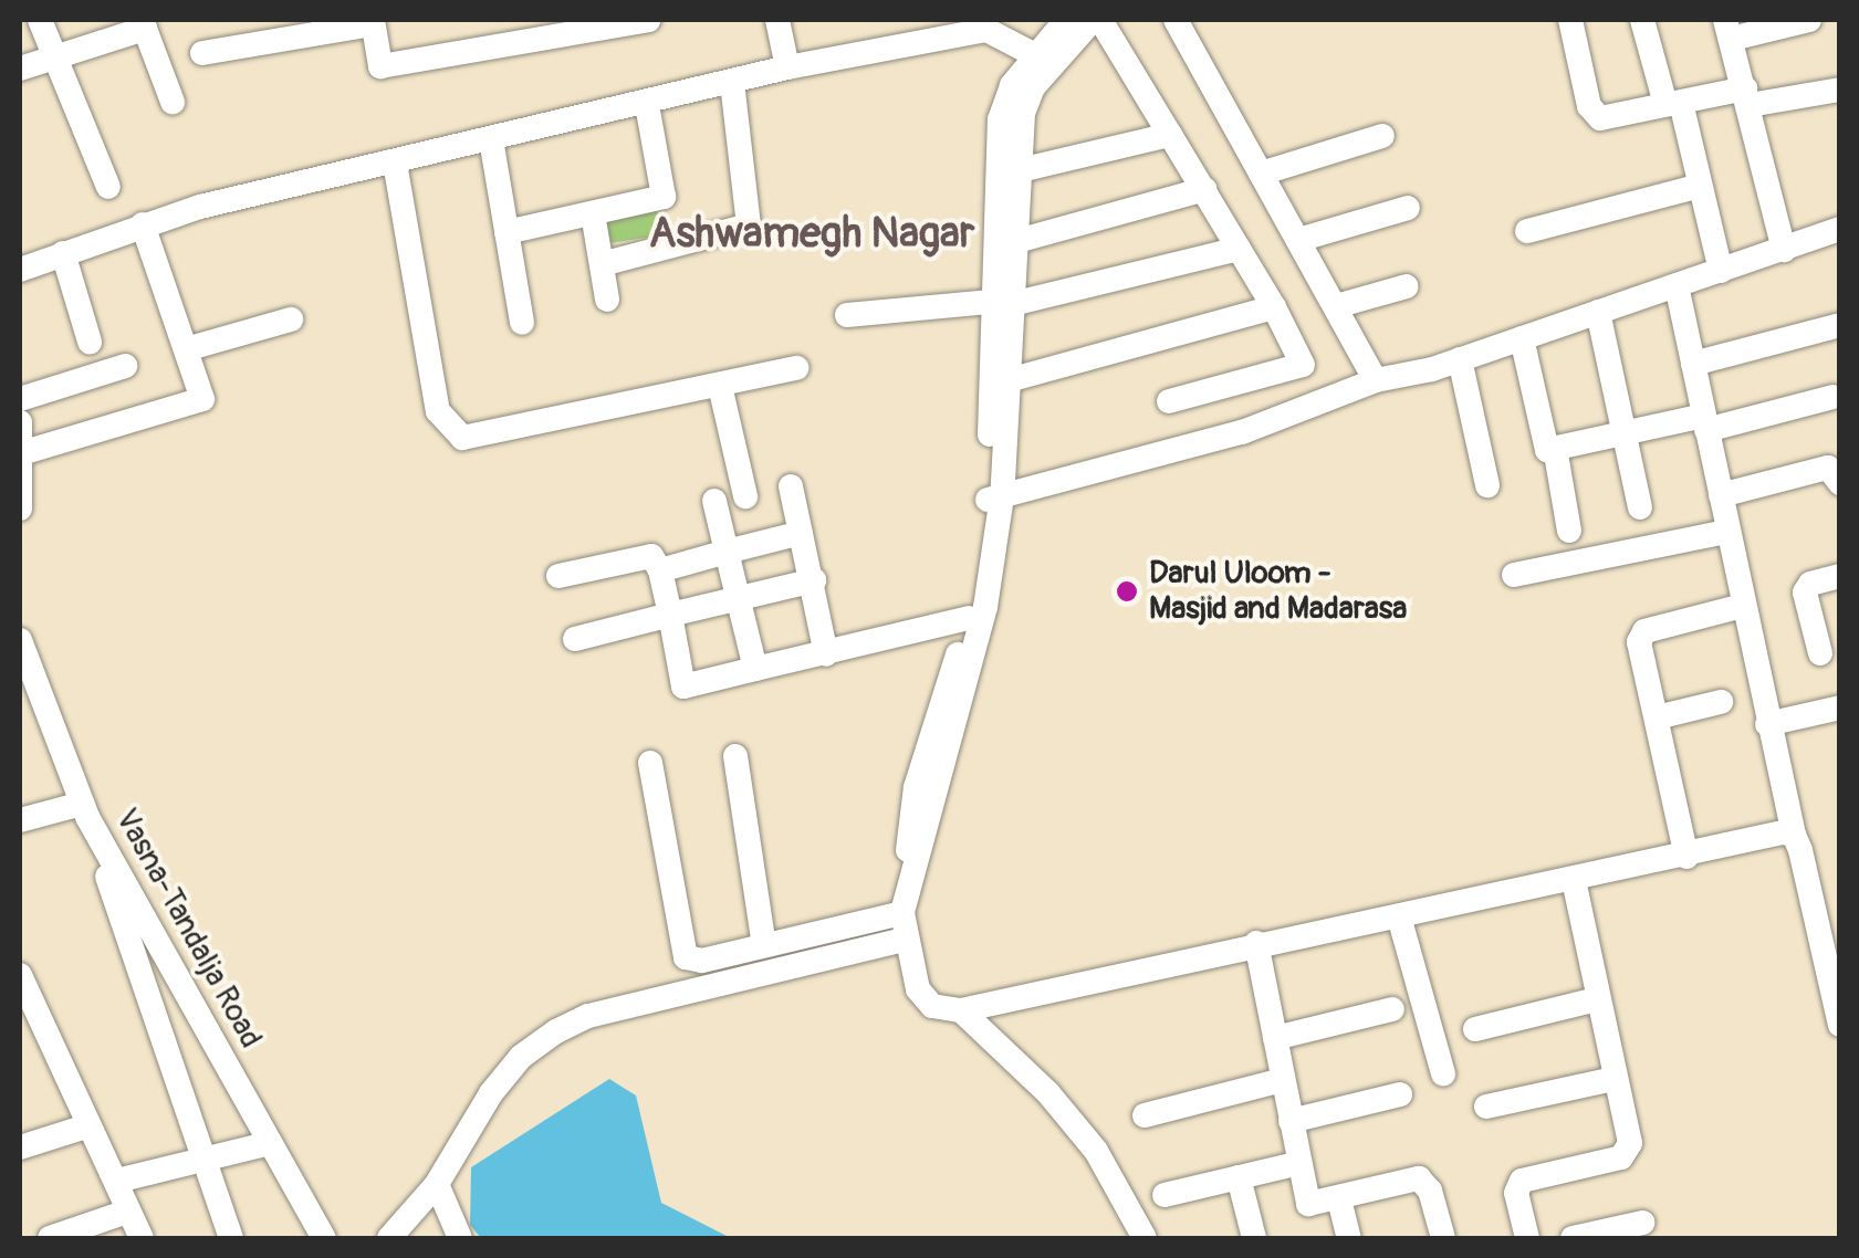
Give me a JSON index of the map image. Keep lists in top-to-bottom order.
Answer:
{
  "streets": {
    "street": ["Vasna-Tandalja Road"]
  },
  "districts": ["Ashwamegh Nagar"],
  "places": ["Darul Uloom - Masjid and Madarasa"]
}
